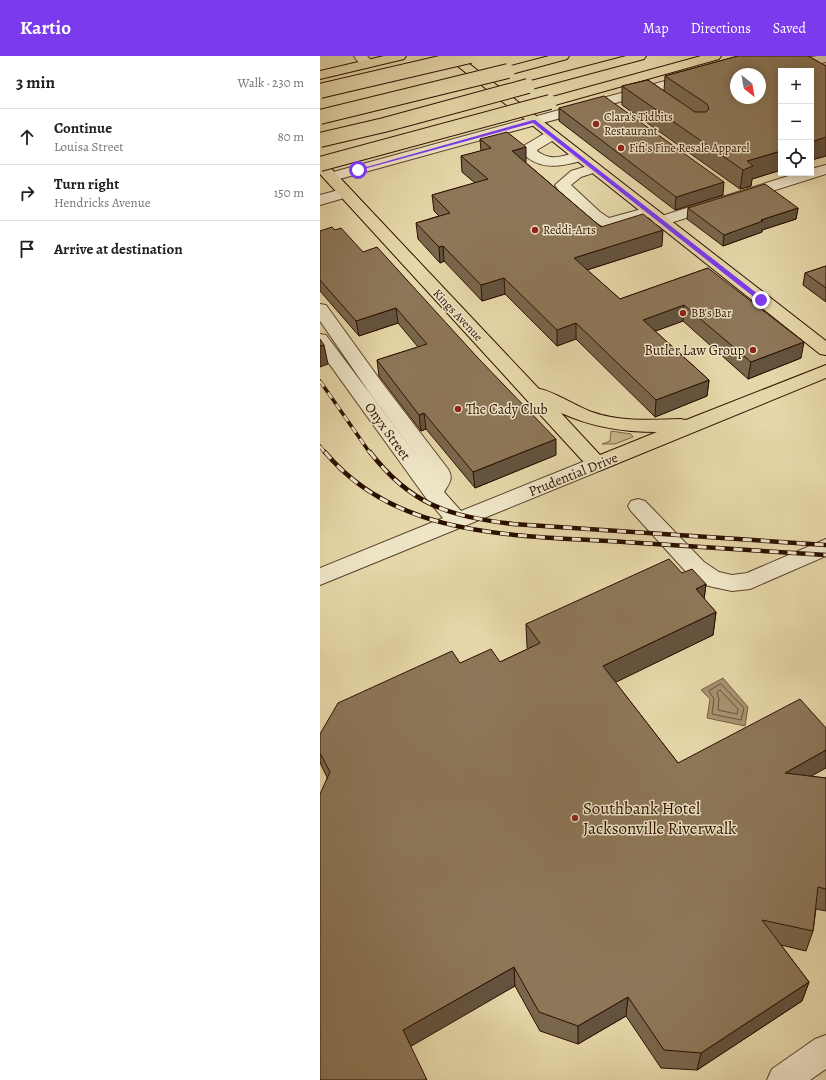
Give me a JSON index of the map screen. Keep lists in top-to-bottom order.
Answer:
{
  "streets": {
    "main road": ["Kings Avenue", "Prudential Drive"],
    "street": ["Onyx Street"]
  },
  "crossings": [
    ["Kings Avenue", "Prudential Drive"],
    ["Onyx Street", "Prudential Drive"]
  ],
  "places": [
    "Clara's Tidbits Restaurant",
    "Fifi's Fine Resale Apparel",
    "Reddi-Arts",
    "BB's Bar",
    "Butler Law Group",
    "The Cady Club",
    "Southbank Hotel Jacksonville Riverwalk"
  ],
  "north": "bottom right",
  "page": {
    "header": "Kartio",
    "nav": ["Map", "Directions", "Saved"],
    "heading": ["3 min", "Walk · 230 m"],
    "map_buttons": ["+", "−"],
    "list": [
      ["Continue", "Louisa Street", "80 m"],
      ["Turn right", "Hendricks Avenue", "150 m"],
      "Arrive at destination"
    ]
  }
}
